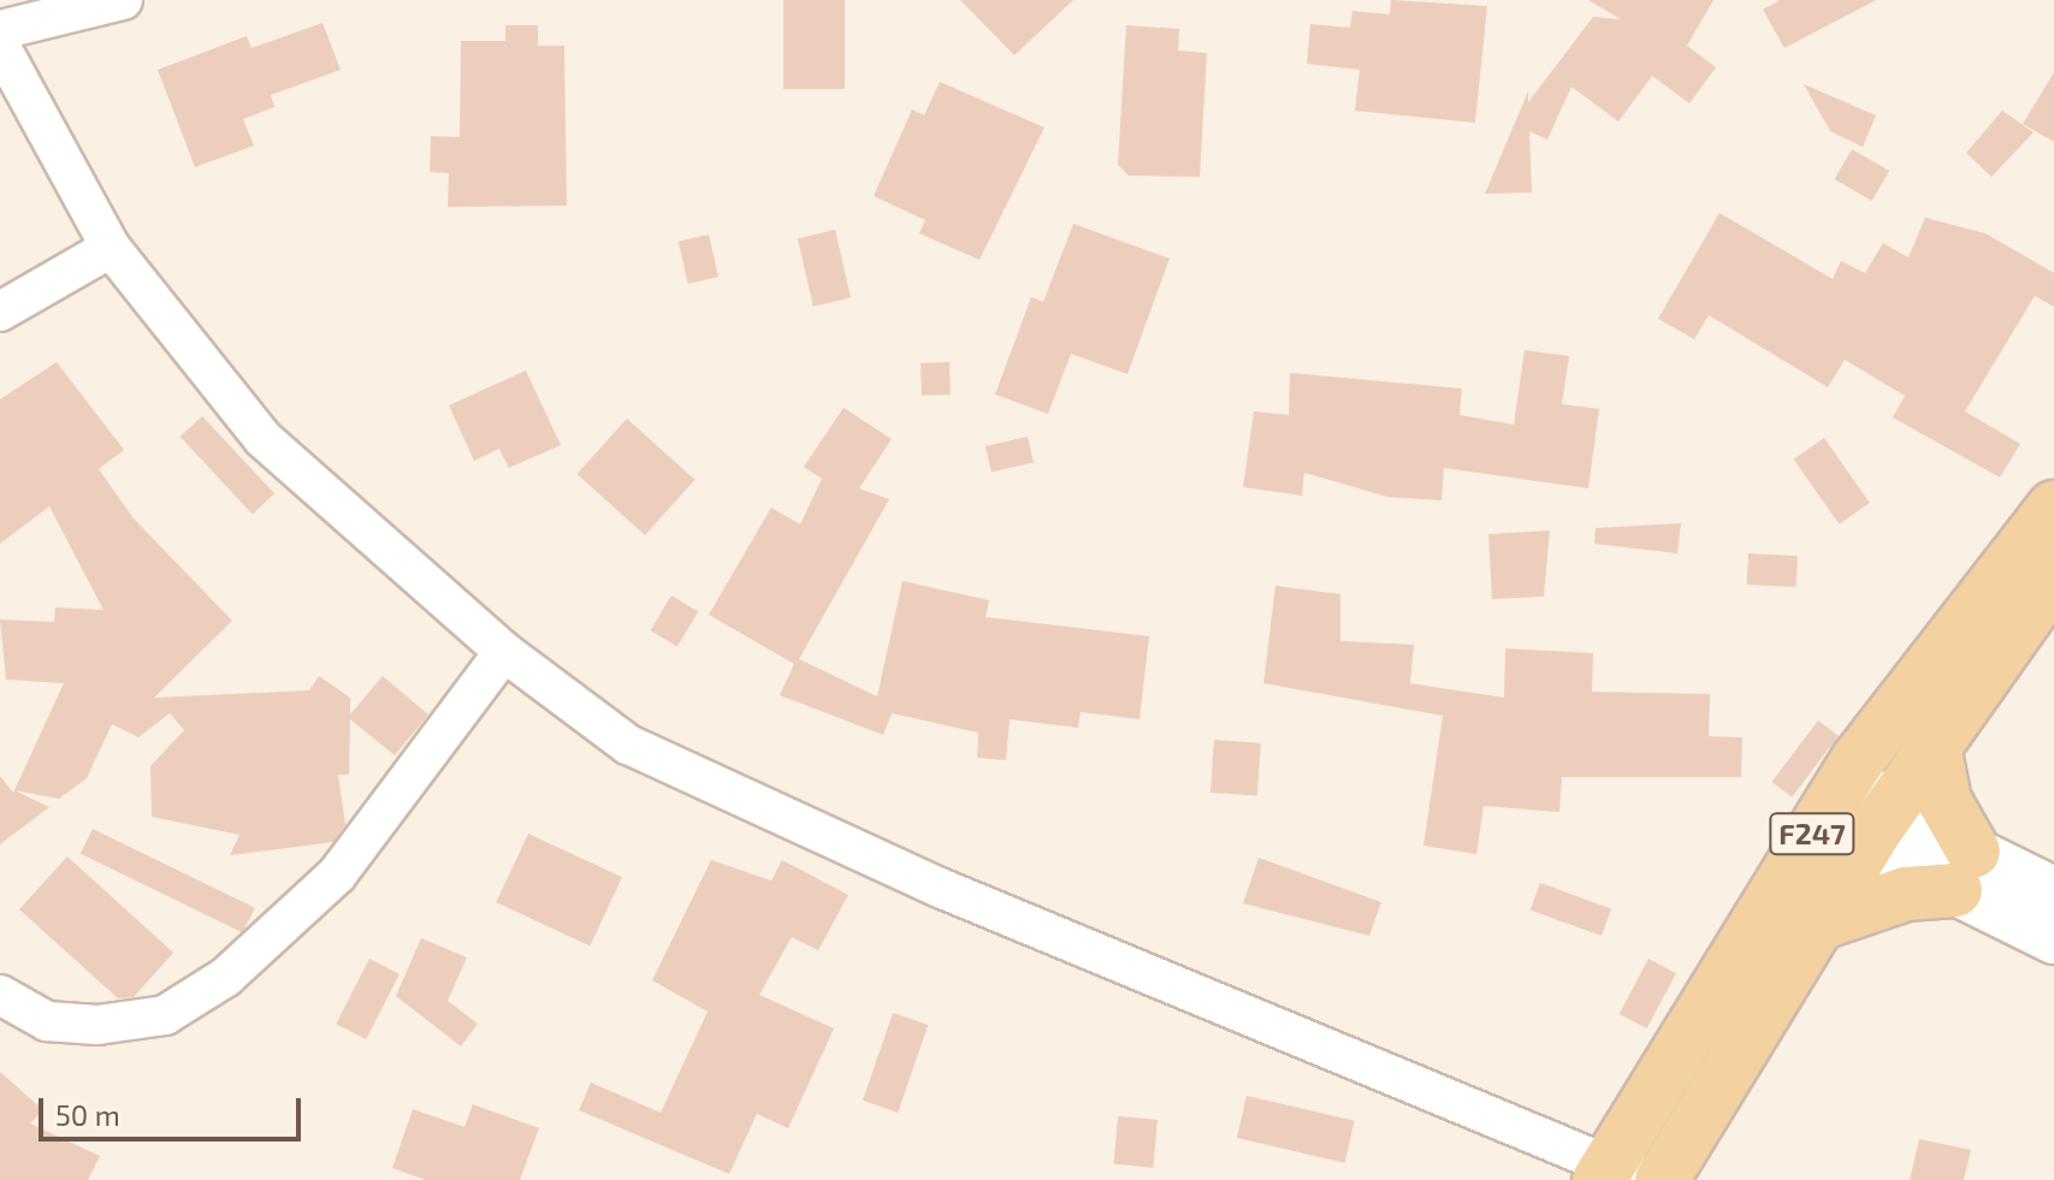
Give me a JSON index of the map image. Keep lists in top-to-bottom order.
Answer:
{
  "streets": {
    "main road": ["F247"]
  },
  "scale_bar": "50 m"
}
